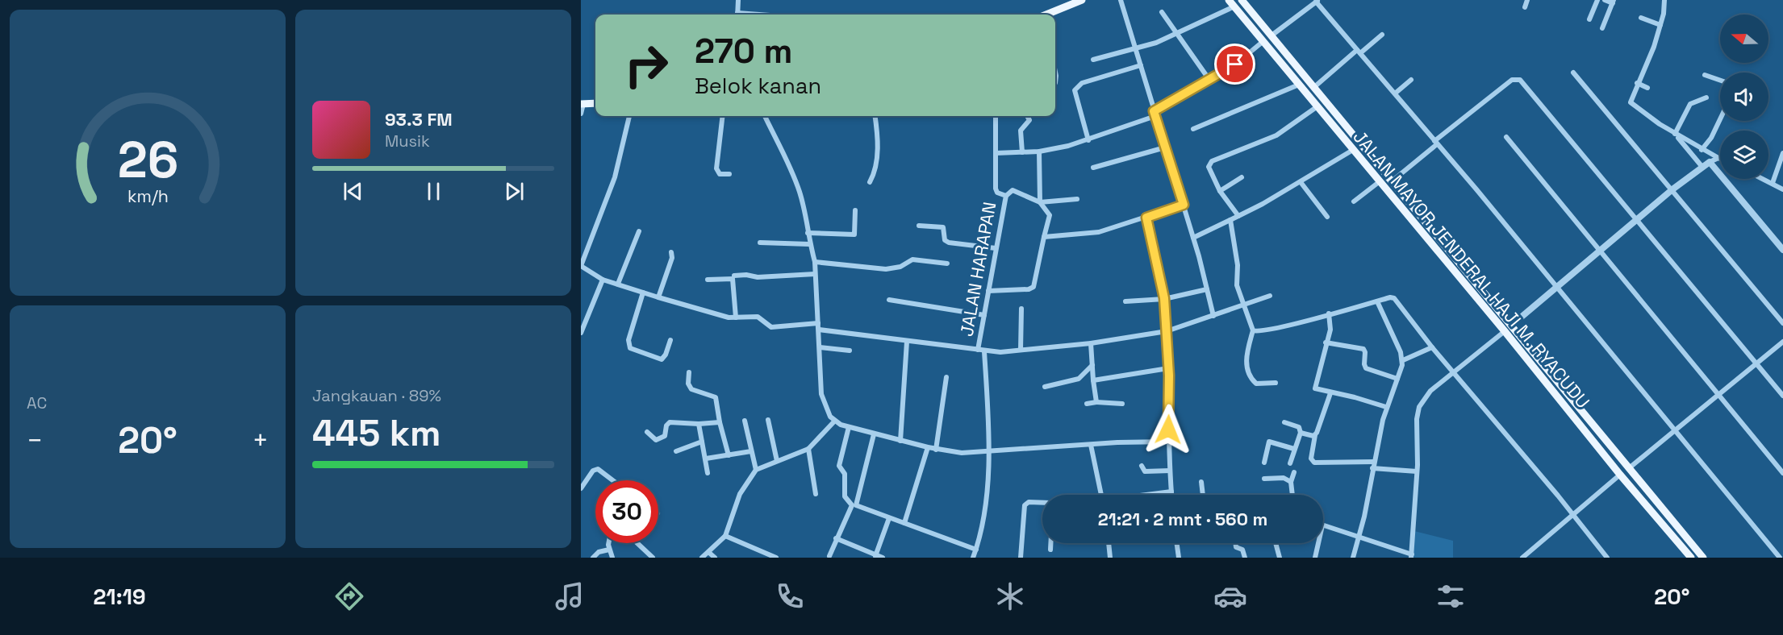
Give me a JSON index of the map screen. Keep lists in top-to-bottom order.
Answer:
{
  "streets": {
    "main road": ["JALAN MAYOR JENDERAL HAJI M. RYACUDU"],
    "street": ["JALAN HARAPAN"]
  },
  "north": "left",
  "page": {
    "turn": ["270 m", "Belok kanan"],
    "song": ["93.3 FM", "Musik"],
    "tile": [
      "AC",
      ["Jangkauan · 89%", "445 km"]
    ],
    "heat": ["−", "20°", "+"],
    "limit": "30",
    "trip": "21:21 · 2 mnt · 560 m",
    "tabs": ["21:19", "20°"],
    "gauge": ["26", "km/h"]
  }
}
